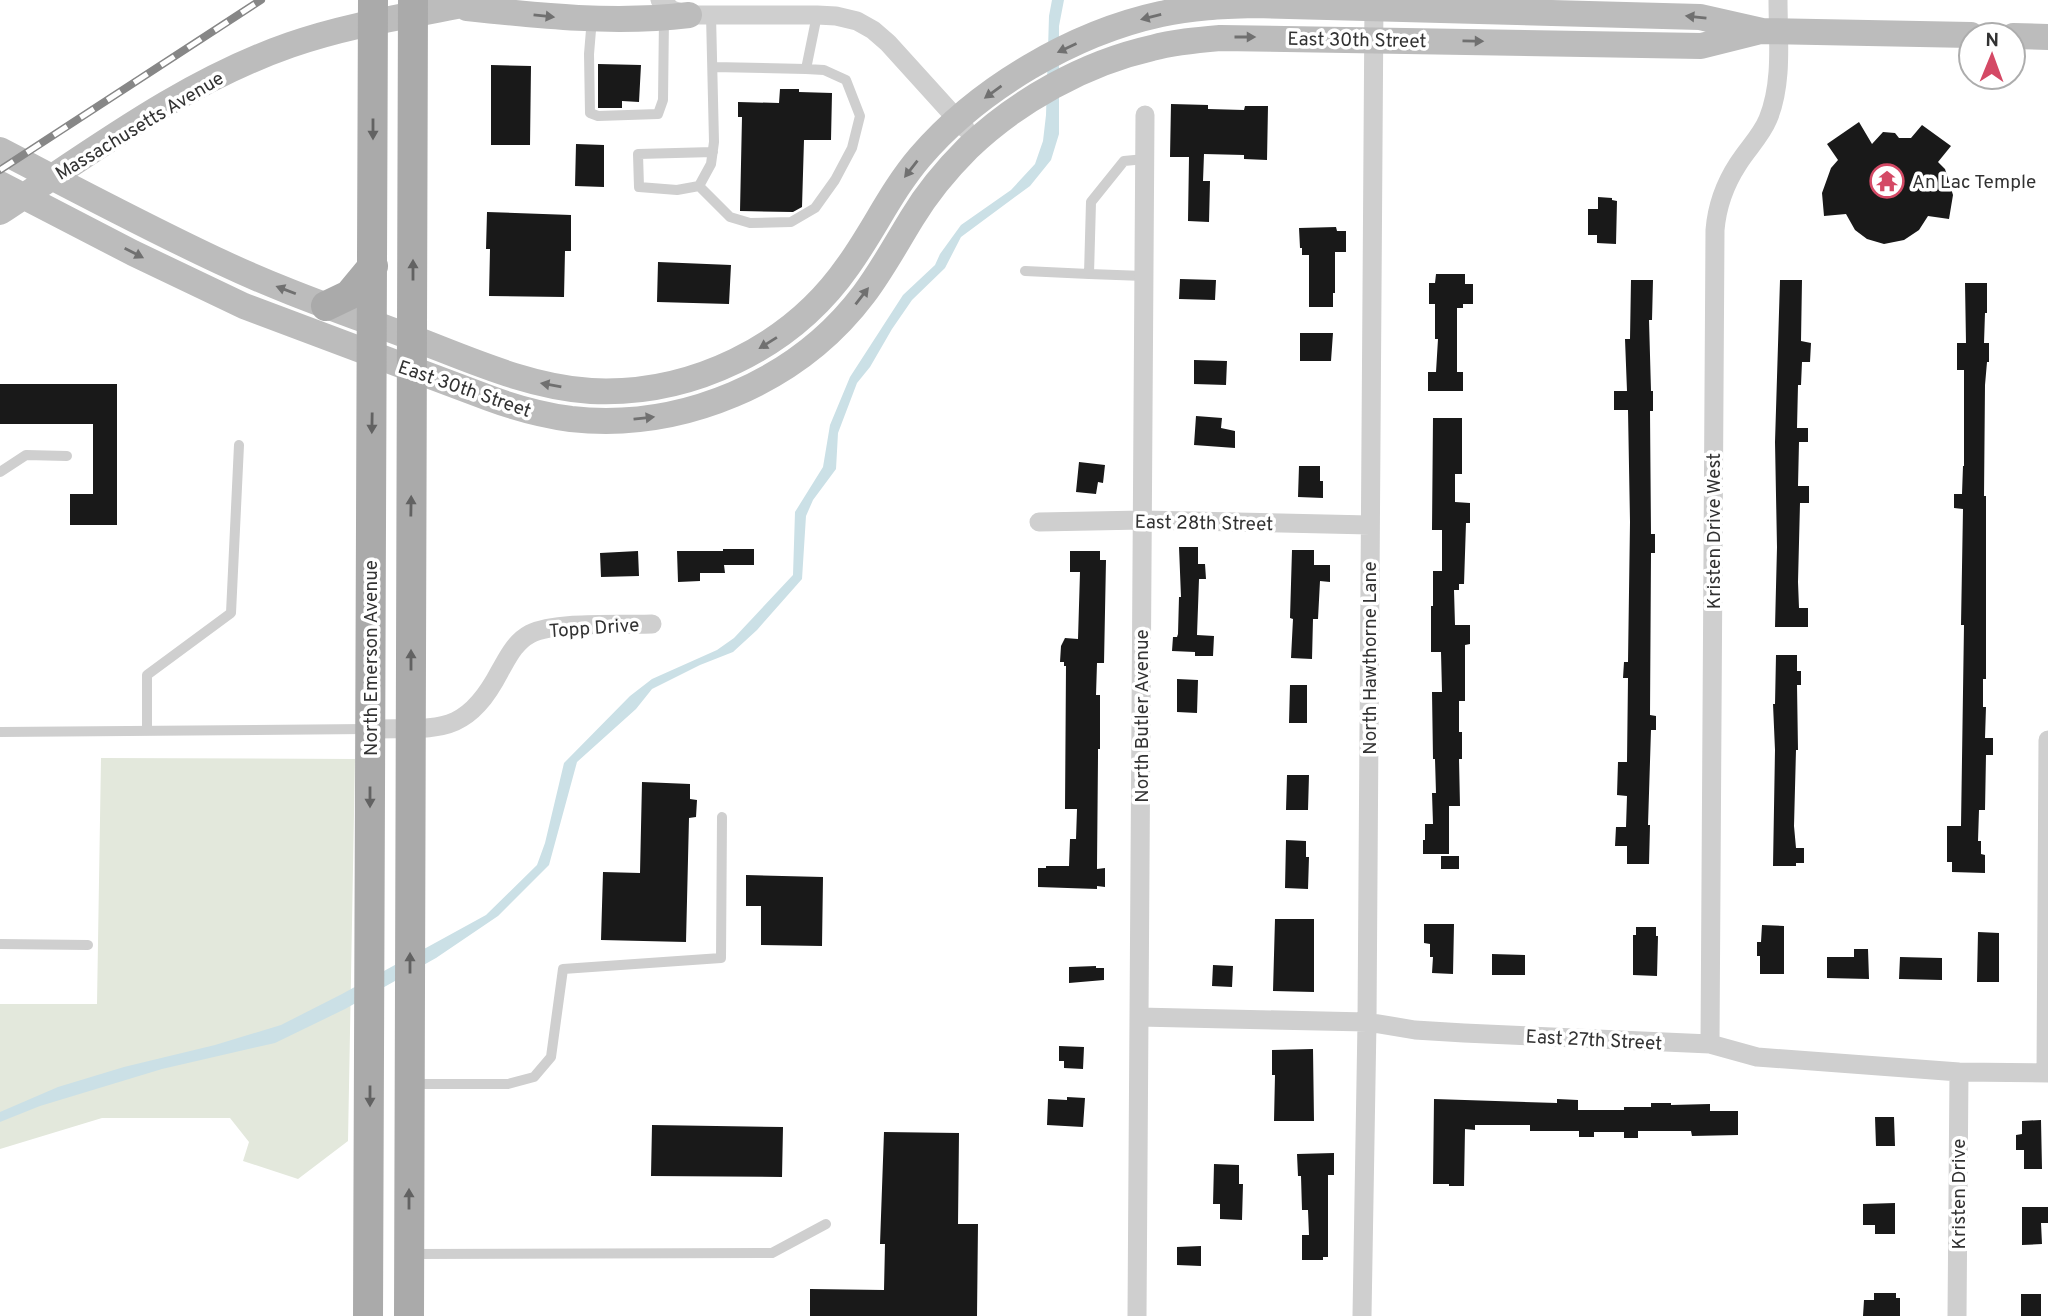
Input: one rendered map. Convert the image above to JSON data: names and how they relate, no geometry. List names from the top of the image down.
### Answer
{
  "streets": {
    "main road": ["East 30th Street", "Massachusetts Avenue", "North Emerson Avenue"],
    "street": [
      "East 28th Street",
      "Kristen Drive West",
      "Topp Drive",
      "North Hawthorne Lane",
      "North Butler Avenue",
      "East 27th Street",
      "Kristen Drive"
    ]
  },
  "crossings": [
    ["East 30th Street", "Kristen Drive West"],
    ["East 30th Street", "North Emerson Avenue"],
    ["East 30th Street", "North Hawthorne Lane"],
    ["East 28th Street", "North Hawthorne Lane"],
    ["East 28th Street", "North Butler Avenue"],
    ["Kristen Drive West", "East 27th Street"],
    ["Topp Drive", "North Emerson Avenue"],
    ["North Hawthorne Lane", "East 27th Street"],
    ["North Butler Avenue", "East 27th Street"],
    ["East 27th Street", "Kristen Drive"]
  ],
  "places": {
    "temple": ["An Lac Temple"]
  },
  "north": "top"
}
